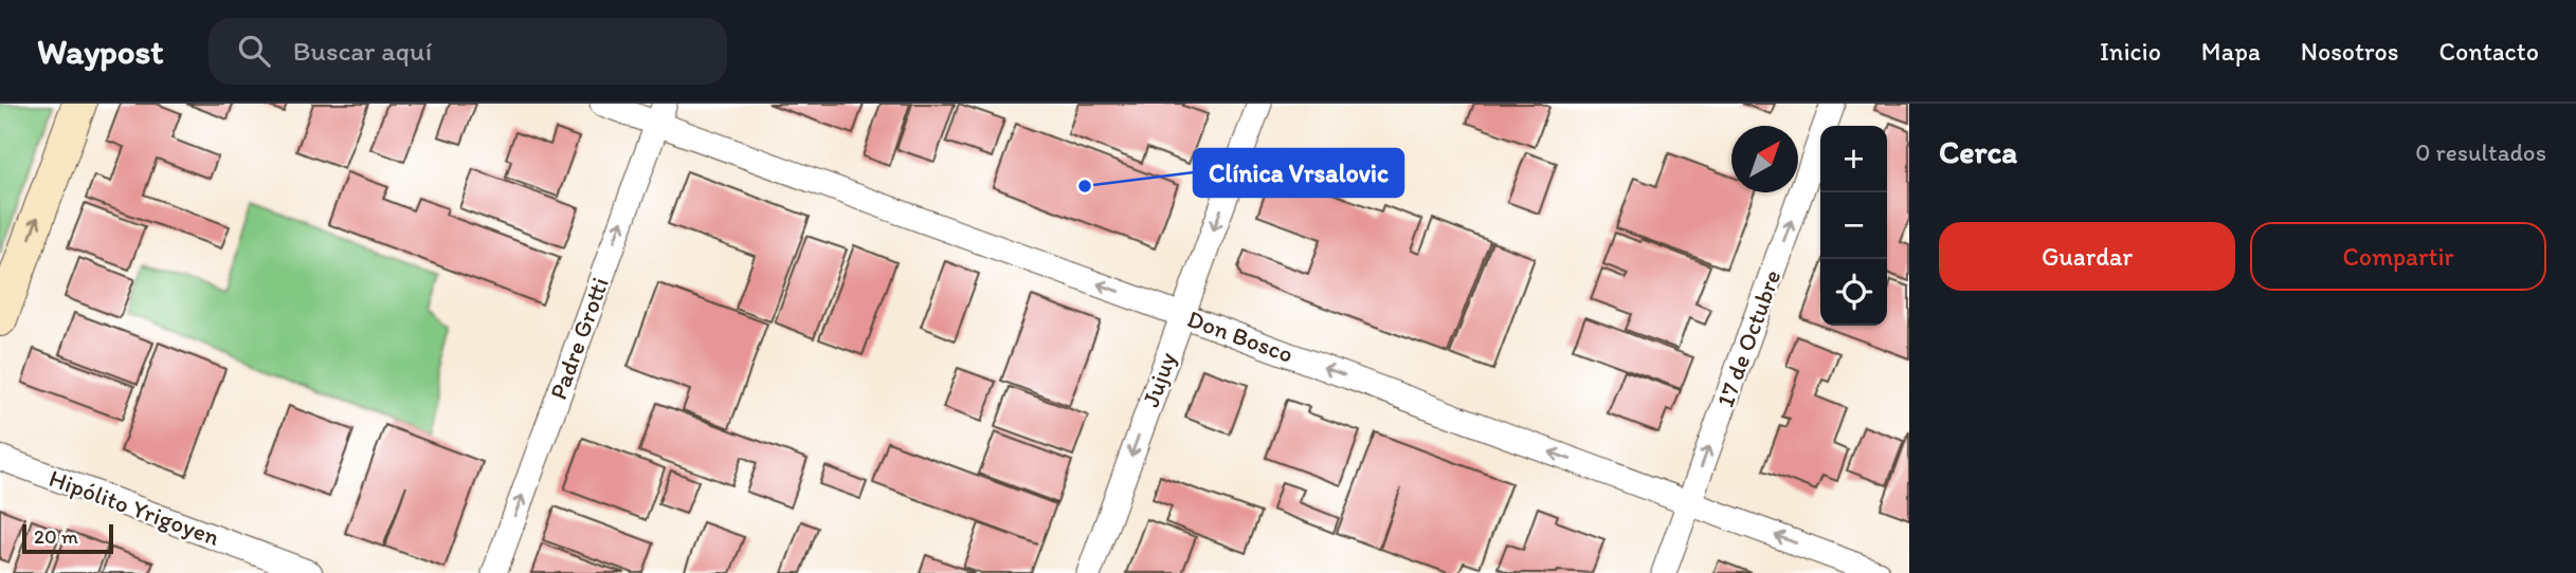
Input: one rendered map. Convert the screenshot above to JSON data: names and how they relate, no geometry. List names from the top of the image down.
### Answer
{
  "streets": {
    "street": [
      "Don Bosco",
      "Padre Grotti",
      "17 de Octubre",
      "Jujuy",
      "Hipólito Yrigoyen"
    ]
  },
  "crossings": [
    ["Don Bosco", "Padre Grotti"],
    ["Don Bosco", "17 de Octubre"],
    ["Don Bosco", "Jujuy"]
  ],
  "one_way": [
    "Don Bosco",
    "Padre Grotti",
    "17 de Octubre",
    "Jujuy"
  ],
  "places": ["Clínica Vrsalovic"],
  "scale_bar": "20 m",
  "north": "top right",
  "page": {
    "header": "Waypost",
    "search": "Buscar aquí",
    "nav": [
      "Inicio",
      "Mapa",
      "Nosotros",
      "Contacto"
    ],
    "heading": ["Cerca", "0 resultados"],
    "map_buttons": ["+", "−"],
    "buttons": ["Guardar", "Compartir"],
    "scale": "20 m"
  }
}
